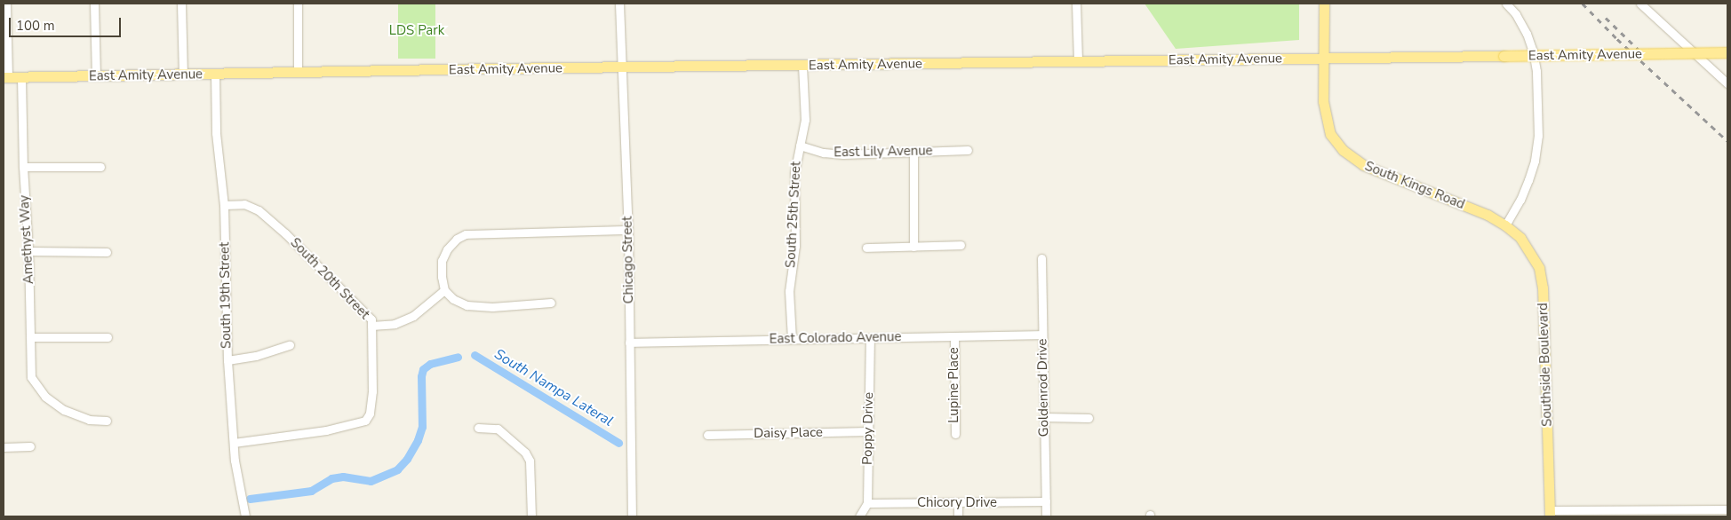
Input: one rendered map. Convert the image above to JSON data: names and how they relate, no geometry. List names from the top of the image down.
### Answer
{
  "streets": {
    "main road": ["East Amity Avenue", "South Kings Road", "Southside Boulevard"],
    "street": [
      "East Lily Avenue",
      "South 25th Street",
      "Amethyst Way",
      "Chicago Street",
      "South 20th Street",
      "South 19th Street",
      "East Colorado Avenue",
      "Lupine Place",
      "Goldenrod Drive",
      "Poppy Drive",
      "Daisy Place",
      "Chicory Drive"
    ]
  },
  "crossings": [
    ["East Amity Avenue", "South Kings Road"],
    ["East Amity Avenue", "South 25th Street"],
    ["East Amity Avenue", "Amethyst Way"],
    ["East Amity Avenue", "Chicago Street"],
    ["East Amity Avenue", "South 19th Street"],
    ["East Lily Avenue", "South 25th Street"],
    ["South Kings Road", "Southside Boulevard"],
    ["South 25th Street", "East Colorado Avenue"],
    ["Chicago Street", "East Colorado Avenue"],
    ["South 20th Street", "South 19th Street"],
    ["East Colorado Avenue", "Lupine Place"],
    ["East Colorado Avenue", "Goldenrod Drive"],
    ["East Colorado Avenue", "Poppy Drive"],
    ["Goldenrod Drive", "Chicory Drive"],
    ["Poppy Drive", "Daisy Place"],
    ["Poppy Drive", "Chicory Drive"]
  ],
  "water": ["South Nampa Lateral"],
  "parks": ["LDS Park"],
  "scale_bar": "100 m"
}
